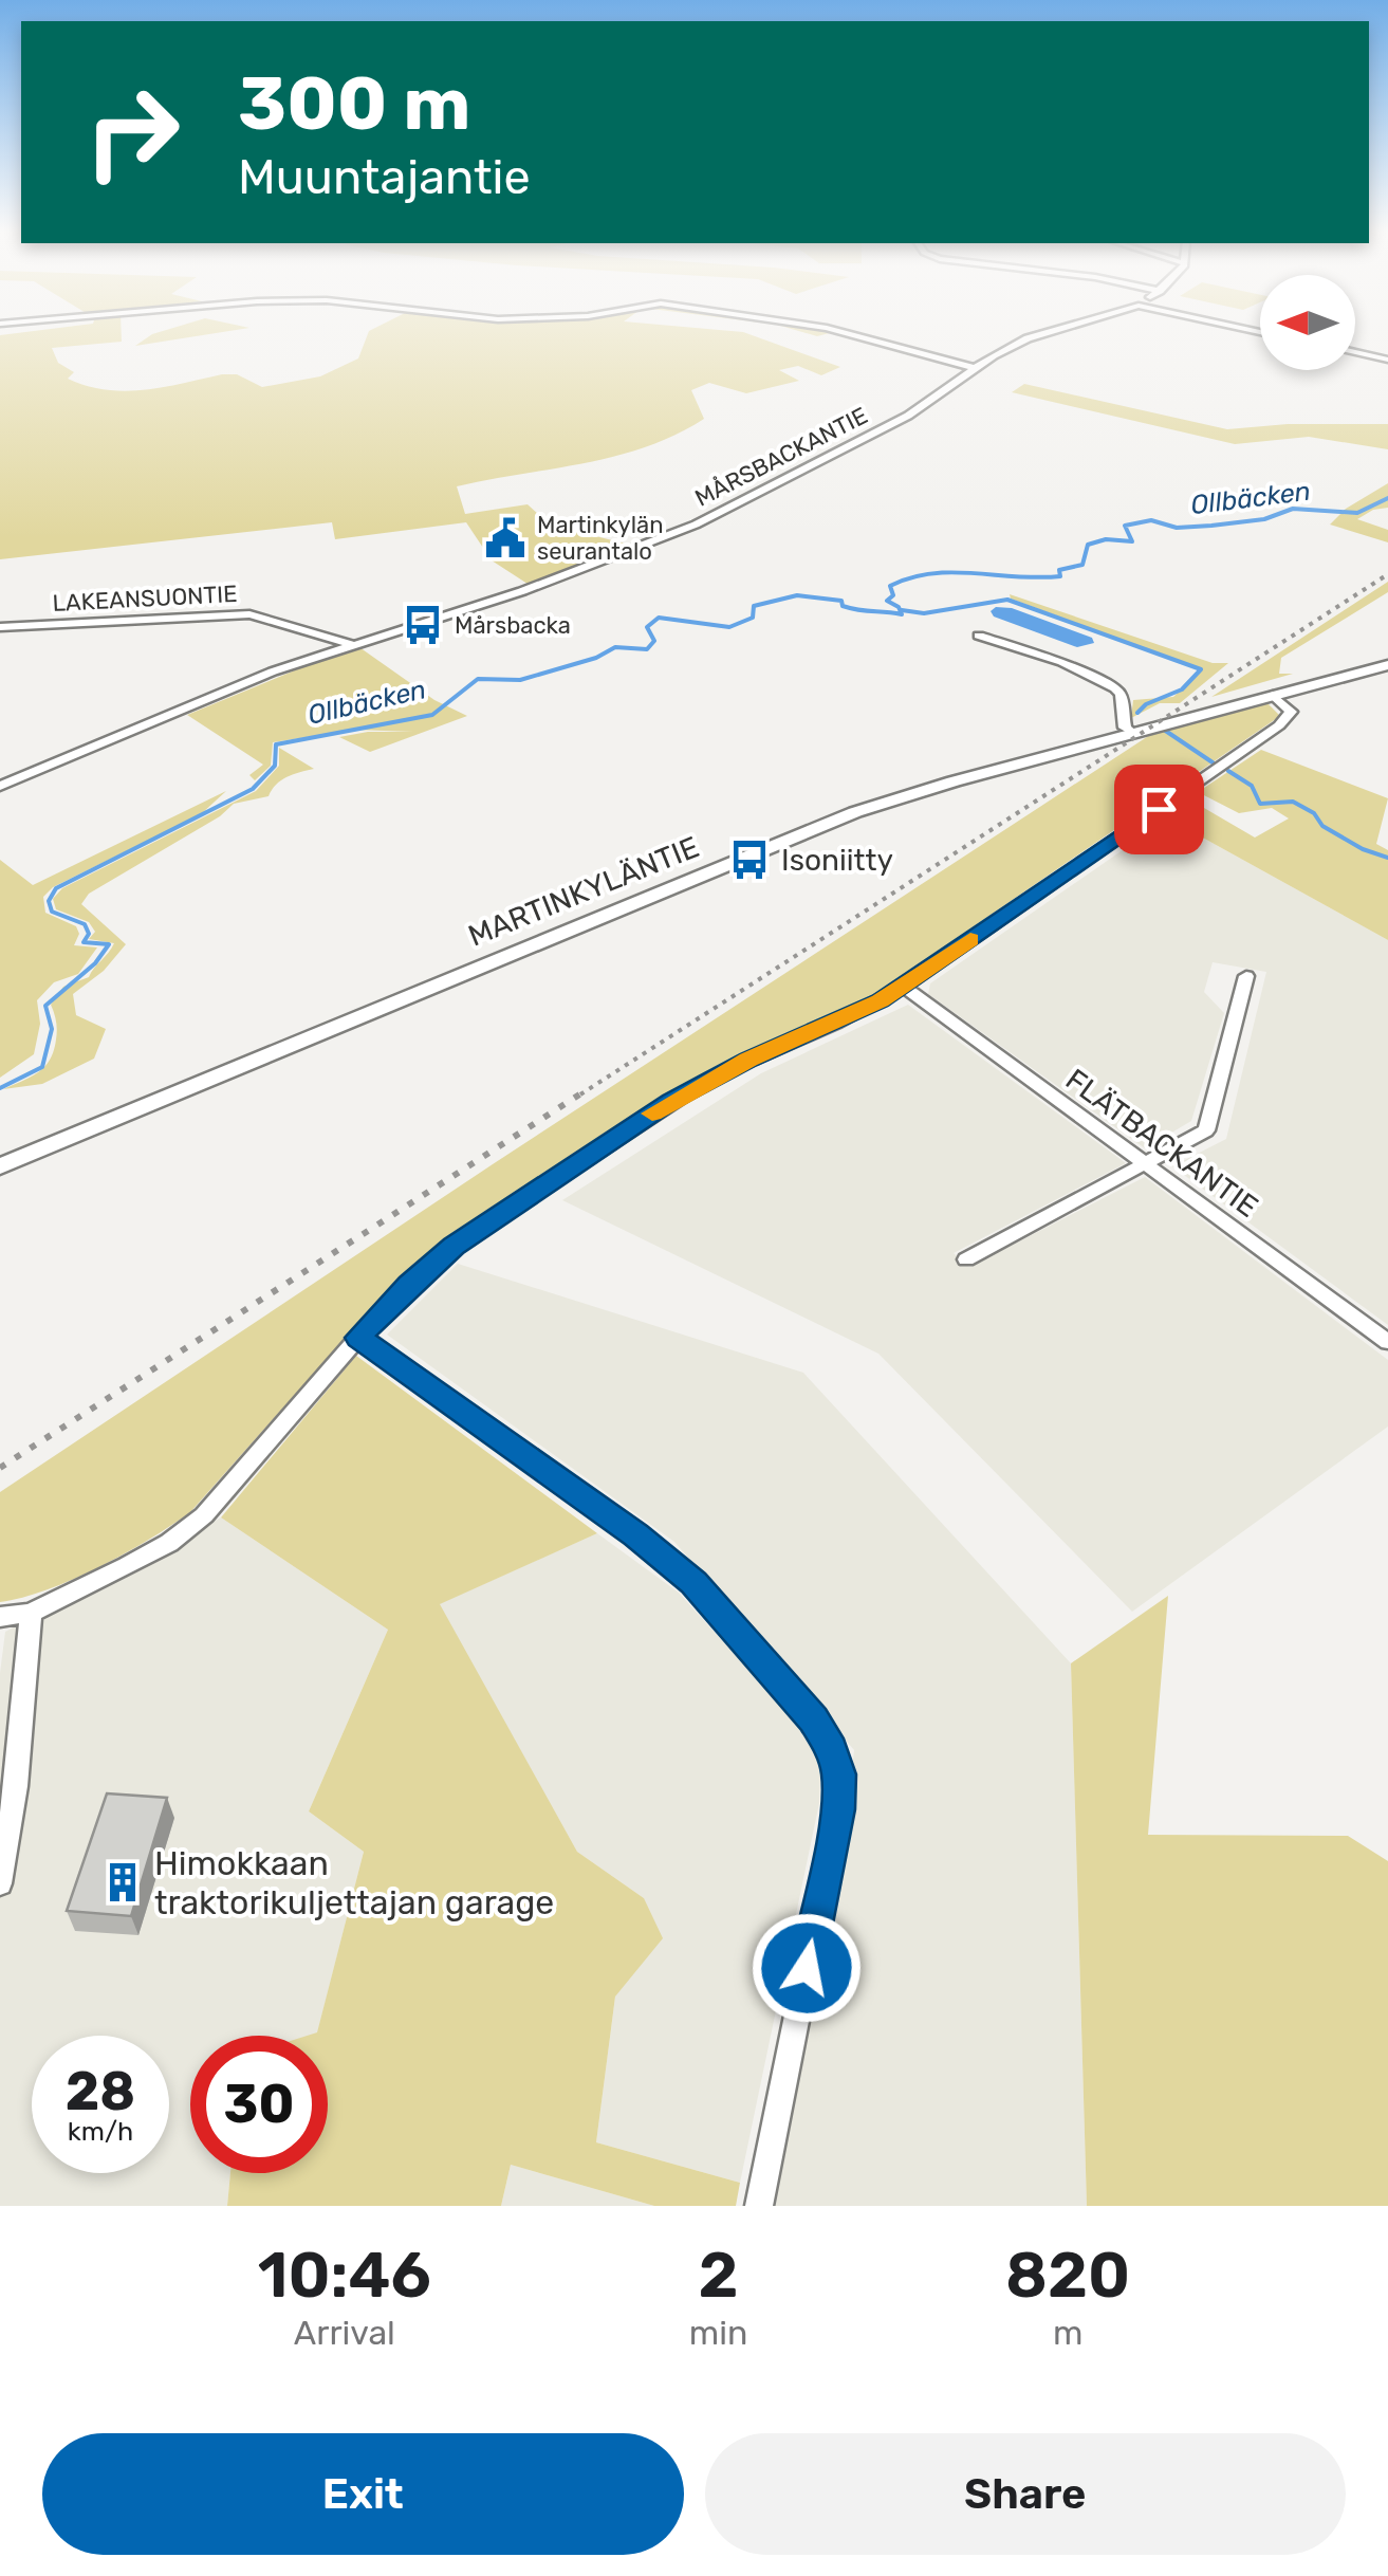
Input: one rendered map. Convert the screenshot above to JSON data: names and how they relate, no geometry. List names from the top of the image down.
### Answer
{
  "streets": {
    "street": [
      "MÅRSBACKANTIE",
      "LAKEANSUONTIE",
      "MARTINKYLÄNTIE",
      "FLÄTBACKANTIE"
    ]
  },
  "crossings": [
    ["MÅRSBACKANTIE", "LAKEANSUONTIE"]
  ],
  "water": ["Ollbäcken"],
  "places": {
    "public building": ["Martinkylän seurantalo"],
    "bus stop": ["Mårsbacka", "Isoniitty"],
    "building": ["Himokkaan traktorikuljettajan garage"]
  },
  "north": "left",
  "page": {
    "turn": ["300 m", "Muuntajantie"],
    "speed": "28 km/h",
    "limit": "30",
    "eta": [
      "10:46",
      "Arrival",
      "2",
      "min",
      "820",
      "m"
    ],
    "buttons": ["Exit", "Share"]
  }
}
